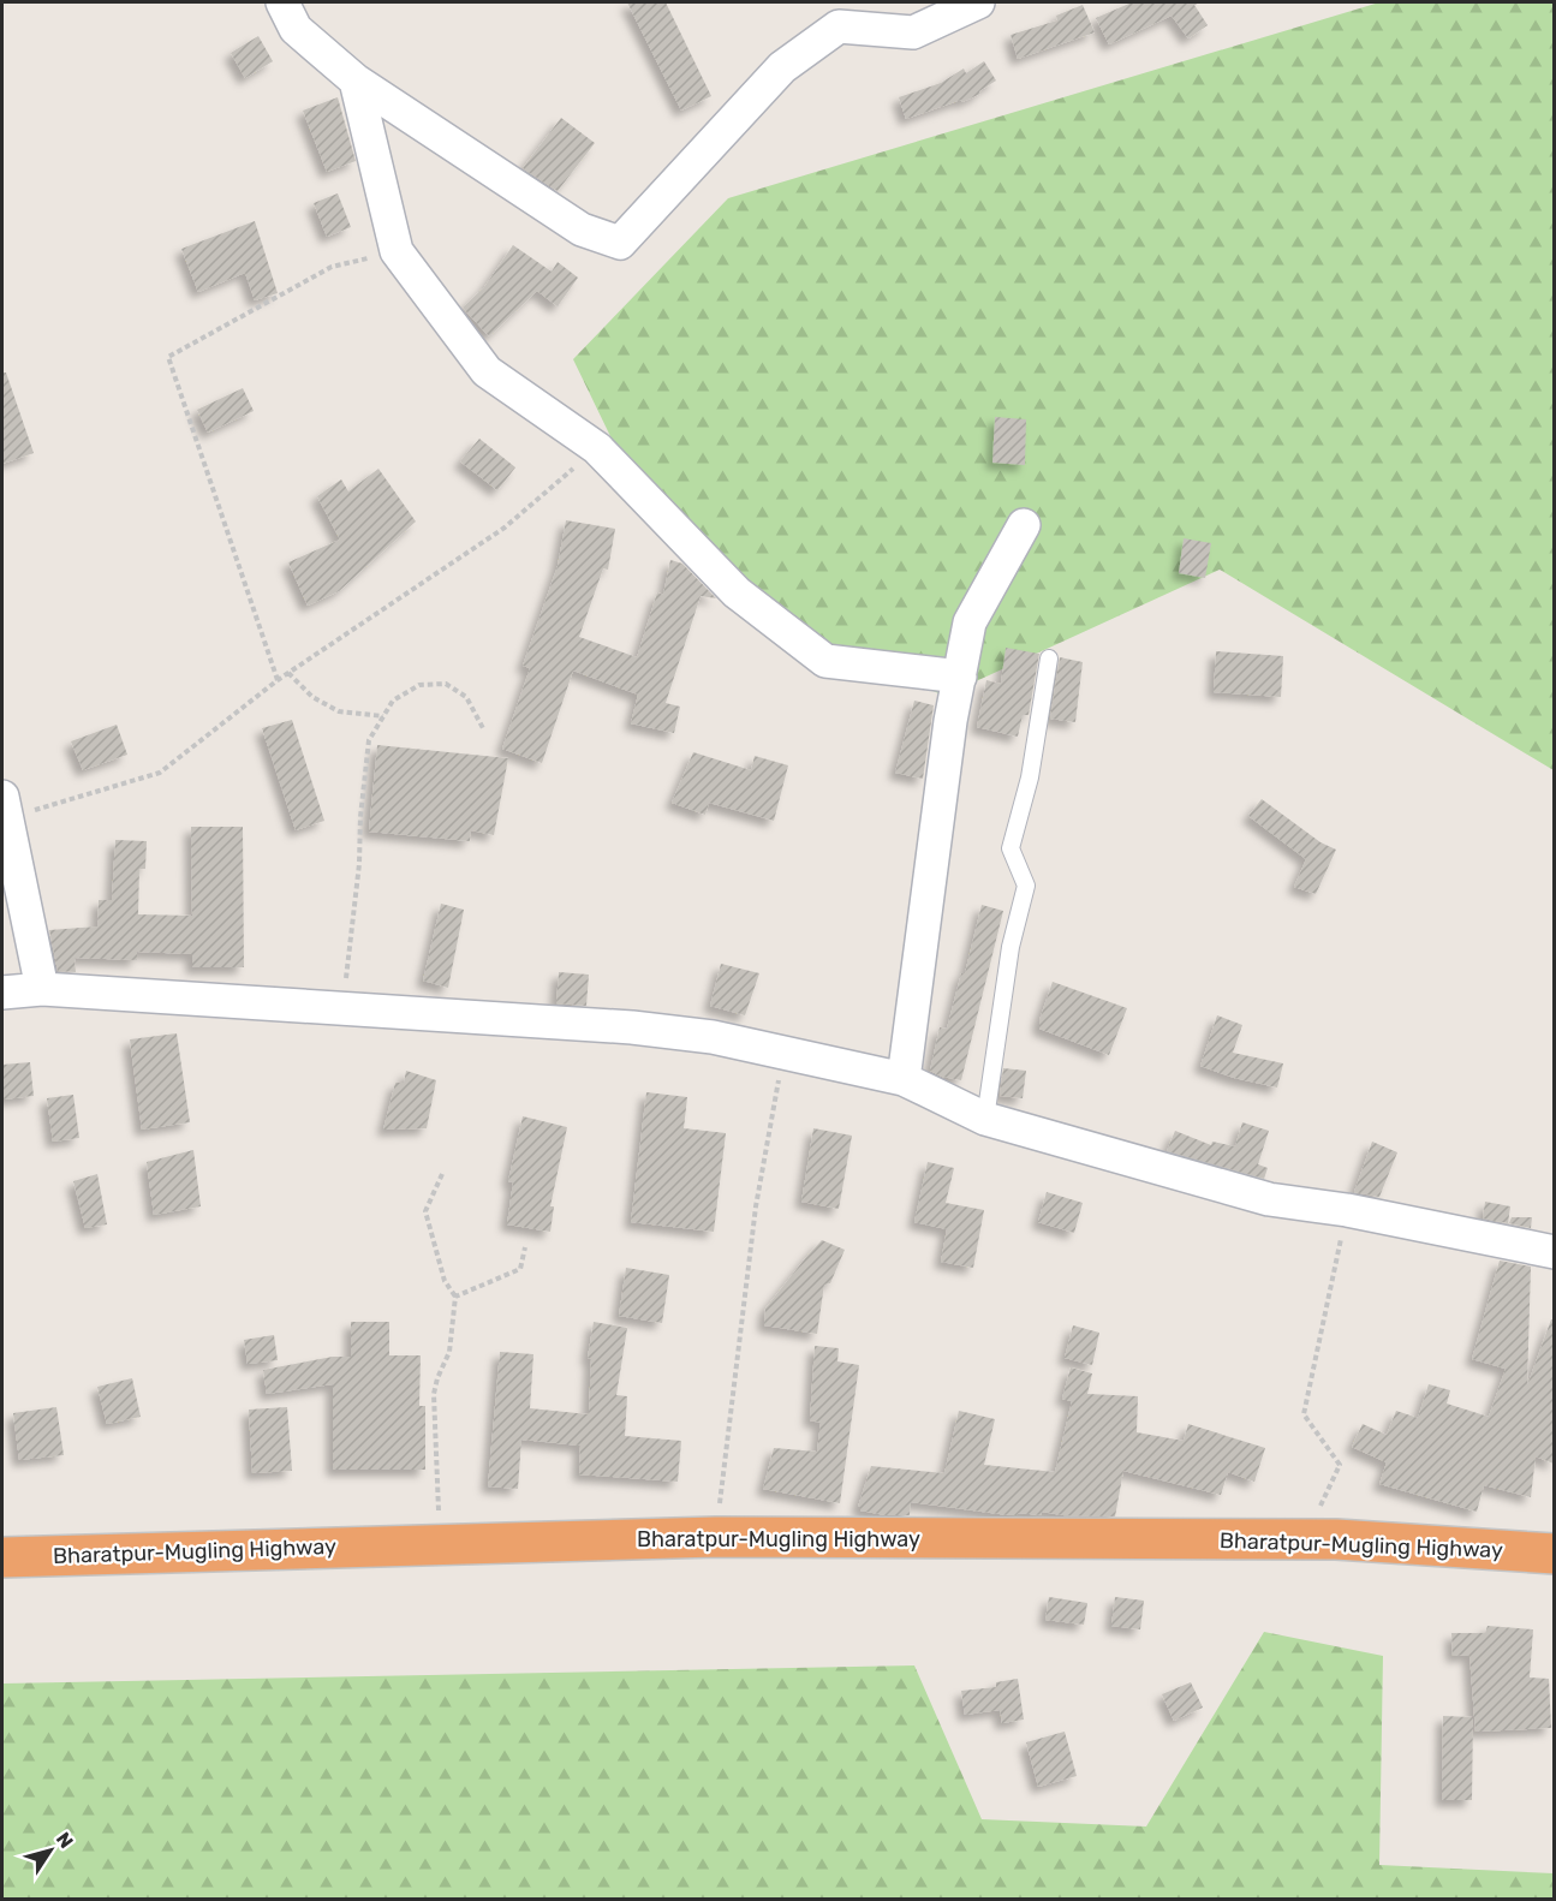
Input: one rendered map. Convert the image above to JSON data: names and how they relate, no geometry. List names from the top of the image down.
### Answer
{
  "streets": {
    "highway": ["Bharatpur-Mugling Highway"]
  },
  "north": "top right"
}
